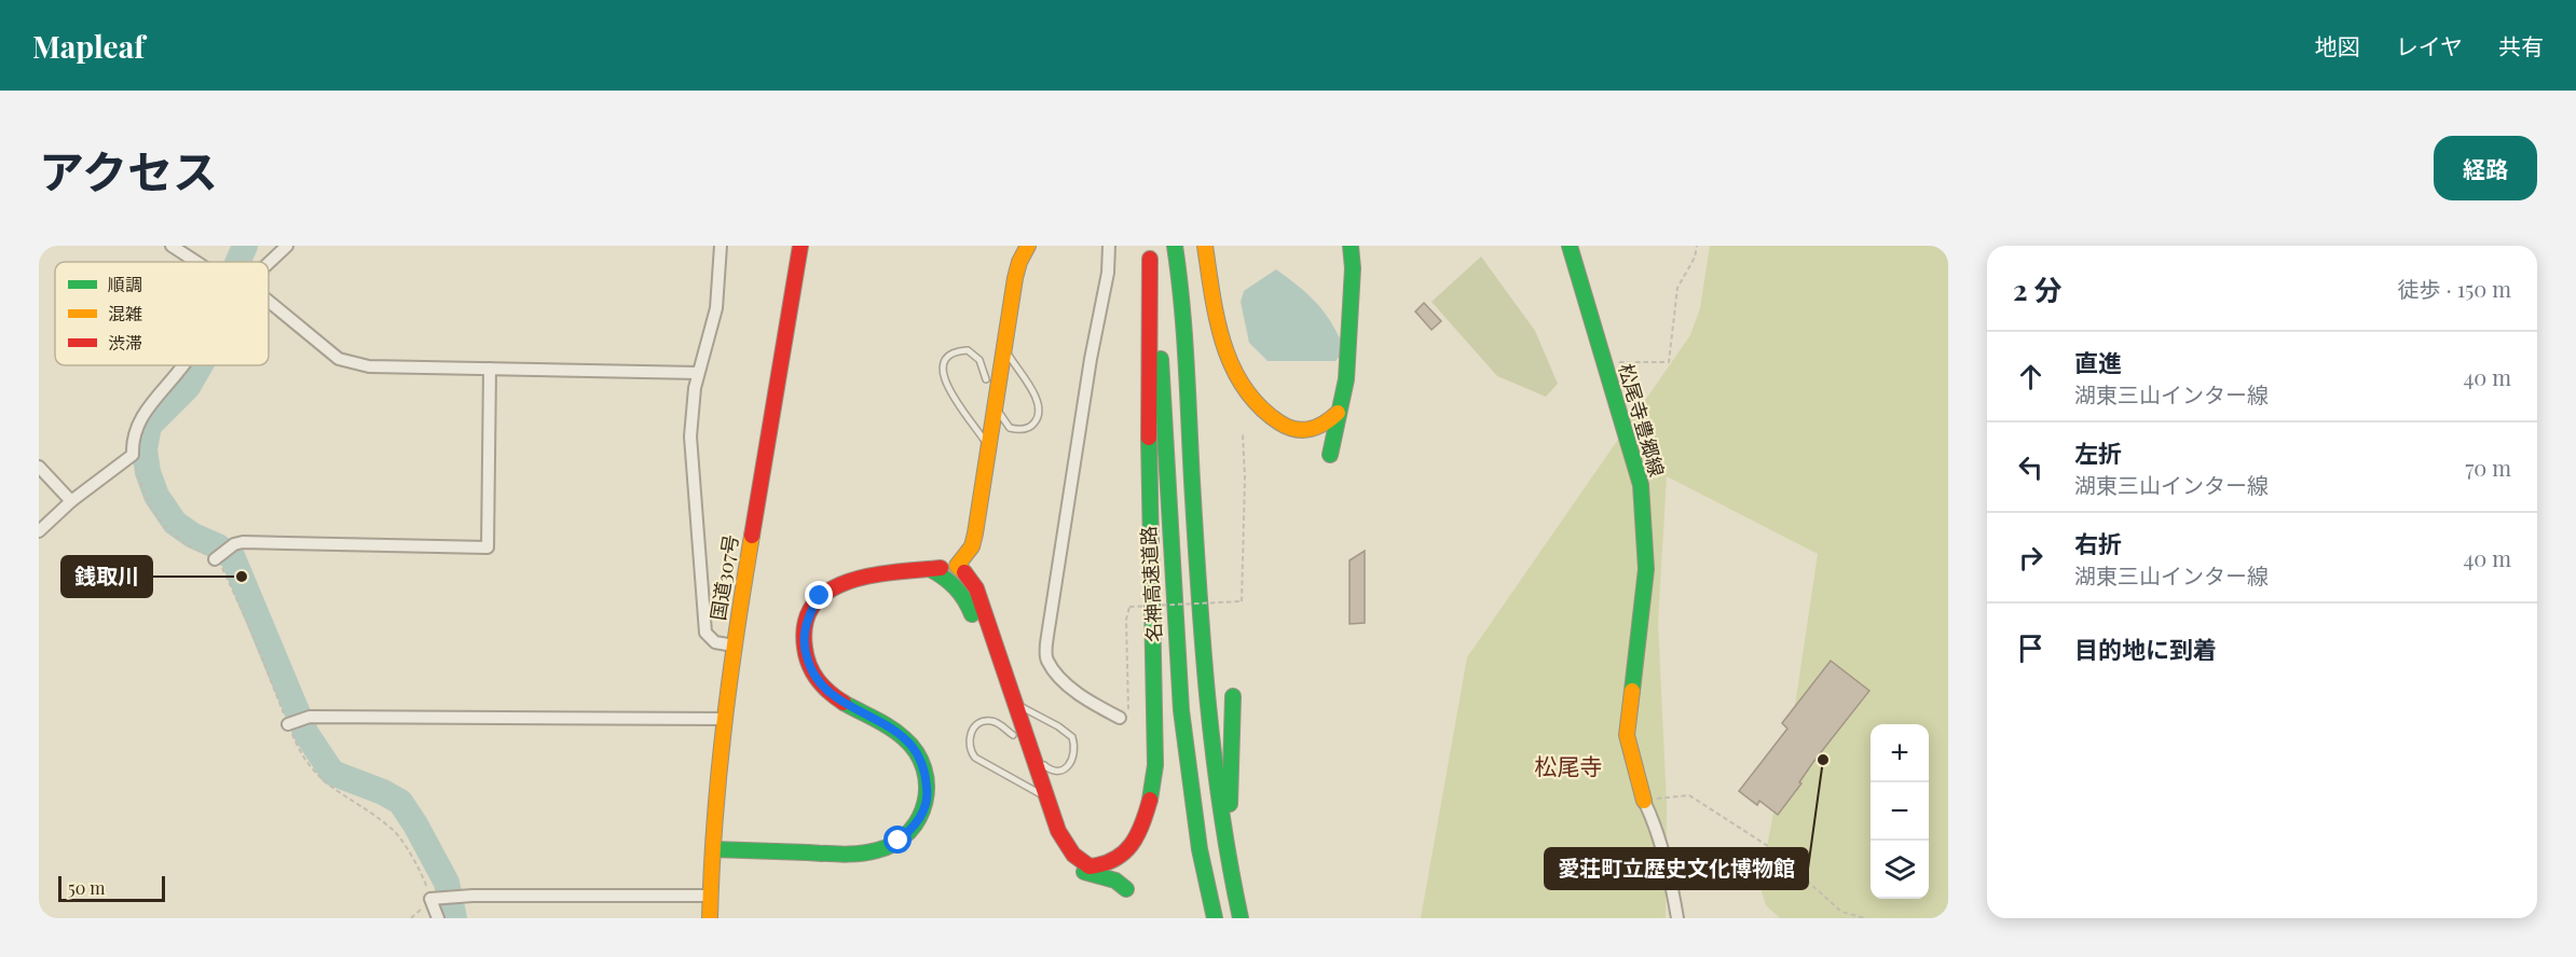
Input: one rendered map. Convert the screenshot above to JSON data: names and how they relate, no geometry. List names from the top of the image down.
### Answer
{
  "streets": {
    "main road": ["松尾寺豊郷線", "国道307号", "名神高速道路"]
  },
  "districts": ["松尾寺"],
  "places": ["銭取川", "愛荘町立歴史文化博物館"],
  "legend": ["順調", "混雑", "渋滞"],
  "scale_bar": "50 m",
  "page": {
    "header": "Mapleaf",
    "nav": ["地図", "レイヤ", "共有"],
    "title": "アクセス",
    "buttons": "経路",
    "heading": ["2 分", "徒歩 · 150 m"],
    "list": [
      ["直進", "湖東三山インター線", "40 m"],
      ["左折", "湖東三山インター線", "70 m"],
      ["右折", "湖東三山インター線", "40 m"],
      "目的地に到着"
    ],
    "map_buttons": ["+", "−"],
    "scale": "50 m"
  }
}
